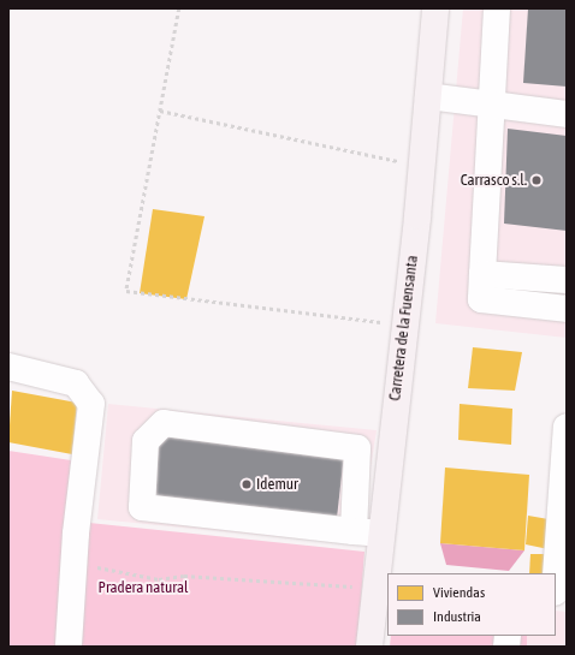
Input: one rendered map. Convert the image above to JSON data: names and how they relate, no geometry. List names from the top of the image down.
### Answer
{
  "streets": {
    "main road": ["Carretera de la Fuensanta"]
  },
  "parks": ["Pradera natural"],
  "places": ["Carrasco s.l.", "Idemur"],
  "legend": ["Viviendas", "Industria"]
}
